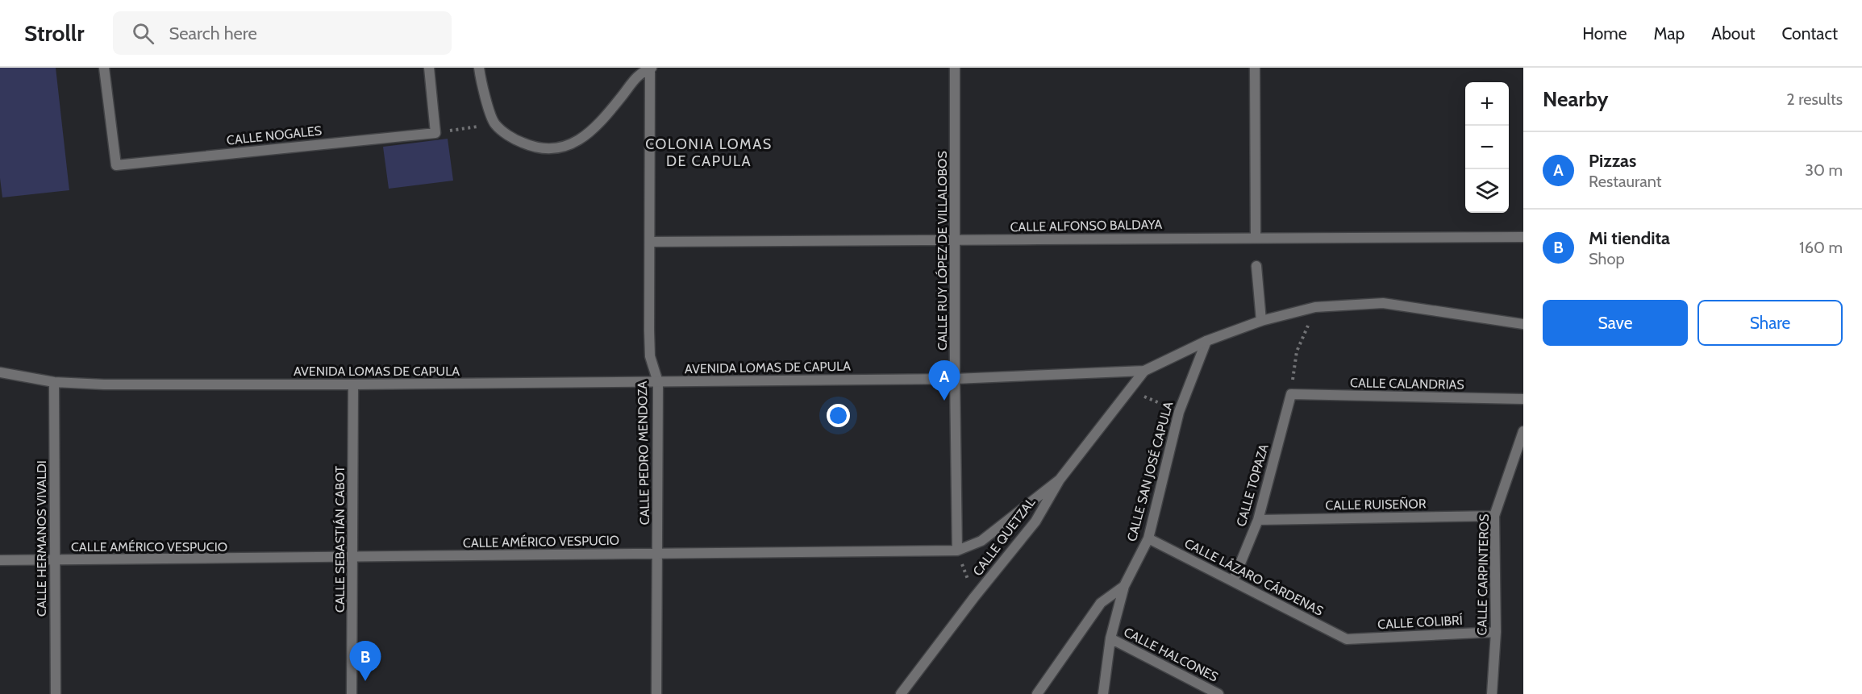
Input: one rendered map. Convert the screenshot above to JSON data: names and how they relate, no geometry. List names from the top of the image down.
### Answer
{
  "streets": {
    "street": [
      "CALLE NOGALES",
      "CALLE ALFONSO BALDAYA",
      "CALLE RUY LÓPEZ DE VILLALOBOS",
      "AVENIDA LOMAS DE CAPULA",
      "CALLE CALANDRIAS",
      "CALLE PEDRO MENDOZA",
      "CALLE SAN JOSÉ CAPULA",
      "CALLE TOPAZA",
      "CALLE RUISEÑOR",
      "CALLE QUETZAL",
      "CALLE HERMANOS VIVALDI",
      "CALLE SEBASTIÁN CABOT",
      "CALLE AMÉRICO VESPUCIO",
      "CALLE CARPINTEROS",
      "CALLE LÁZARO CÁRDENAS",
      "CALLE COLIBRÍ",
      "CALLE HALCONES"
    ]
  },
  "crossings": [
    ["CALLE ALFONSO BALDAYA", "CALLE RUY LÓPEZ DE VILLALOBOS"],
    ["CALLE ALFONSO BALDAYA", "CALLE PEDRO MENDOZA"],
    ["CALLE RUY LÓPEZ DE VILLALOBOS", "AVENIDA LOMAS DE CAPULA"],
    ["CALLE RUY LÓPEZ DE VILLALOBOS", "CALLE AMÉRICO VESPUCIO"],
    ["AVENIDA LOMAS DE CAPULA", "CALLE PEDRO MENDOZA"],
    ["AVENIDA LOMAS DE CAPULA", "CALLE SAN JOSÉ CAPULA"],
    ["AVENIDA LOMAS DE CAPULA", "CALLE QUETZAL"],
    ["AVENIDA LOMAS DE CAPULA", "CALLE HERMANOS VIVALDI"],
    ["AVENIDA LOMAS DE CAPULA", "CALLE SEBASTIÁN CABOT"],
    ["CALLE CALANDRIAS", "CALLE TOPAZA"],
    ["CALLE PEDRO MENDOZA", "CALLE AMÉRICO VESPUCIO"],
    ["CALLE SAN JOSÉ CAPULA", "CALLE LÁZARO CÁRDENAS"],
    ["CALLE SAN JOSÉ CAPULA", "CALLE HALCONES"],
    ["CALLE TOPAZA", "CALLE RUISEÑOR"],
    ["CALLE TOPAZA", "CALLE LÁZARO CÁRDENAS"],
    ["CALLE RUISEÑOR", "CALLE CARPINTEROS"],
    ["CALLE QUETZAL", "CALLE AMÉRICO VESPUCIO"],
    ["CALLE HERMANOS VIVALDI", "CALLE AMÉRICO VESPUCIO"],
    ["CALLE SEBASTIÁN CABOT", "CALLE AMÉRICO VESPUCIO"],
    ["CALLE CARPINTEROS", "CALLE COLIBRÍ"],
    ["CALLE LÁZARO CÁRDENAS", "CALLE COLIBRÍ"]
  ],
  "districts": ["COLONIA LOMAS DE CAPULA"],
  "page": {
    "header": "Strollr",
    "search": "Search here",
    "nav": [
      "Home",
      "Map",
      "About",
      "Contact"
    ],
    "heading": ["Nearby", "2 results"],
    "map_buttons": ["+", "−"],
    "list": [
      {
        "mark": "A",
        "name": "Pizzas",
        "note": "Restaurant",
        "value": "30 m"
      },
      {
        "mark": "B",
        "name": "Mi tiendita",
        "note": "Shop",
        "value": "160 m"
      }
    ],
    "buttons": ["Save", "Share"],
    "pins": ["A", "B"]
  }
}
